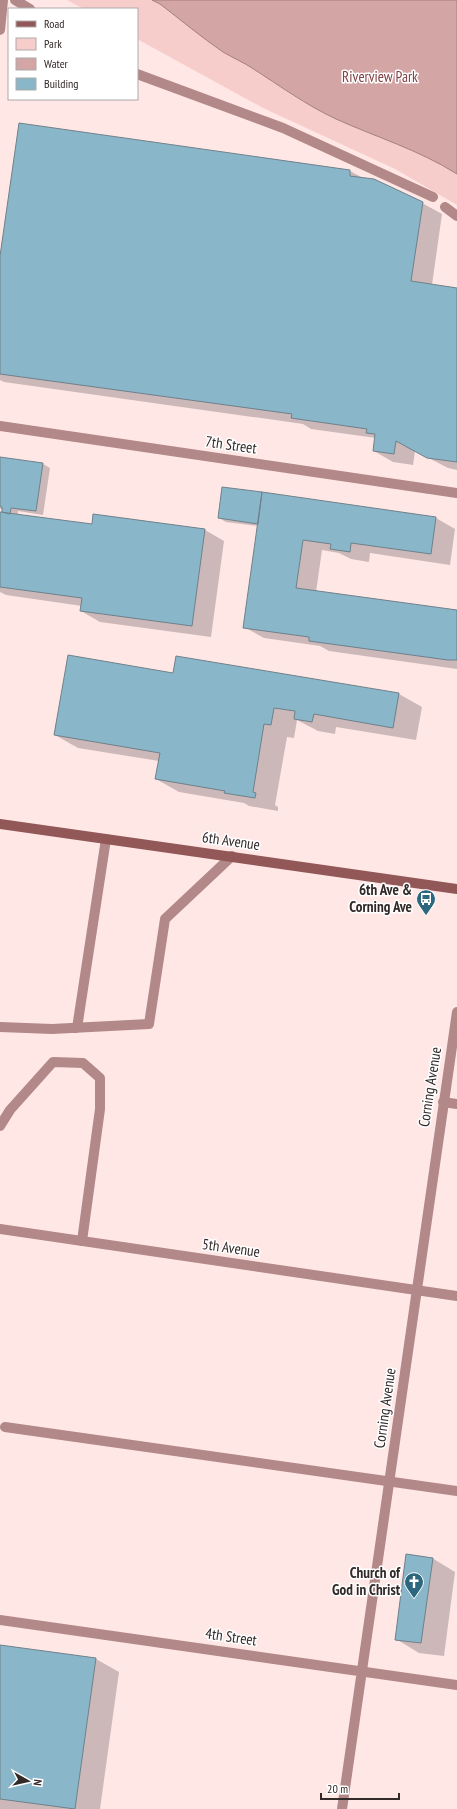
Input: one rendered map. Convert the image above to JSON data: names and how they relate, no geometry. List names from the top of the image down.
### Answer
{
  "streets": {
    "main road": ["6th Avenue"],
    "street": [
      "7th Street",
      "Corning Avenue",
      "5th Avenue",
      "4th Street"
    ]
  },
  "crossings": [
    ["Corning Avenue", "5th Avenue"],
    ["Corning Avenue", "4th Street"]
  ],
  "parks": ["Riverview Park"],
  "places": {
    "bus stop": ["6th Ave & Corning Ave"],
    "church": ["Church of God in Christ"]
  },
  "legend": [
    "Road",
    "Park",
    "Water",
    "Building"
  ],
  "scale_bar": "20 m",
  "north": "right"
}
